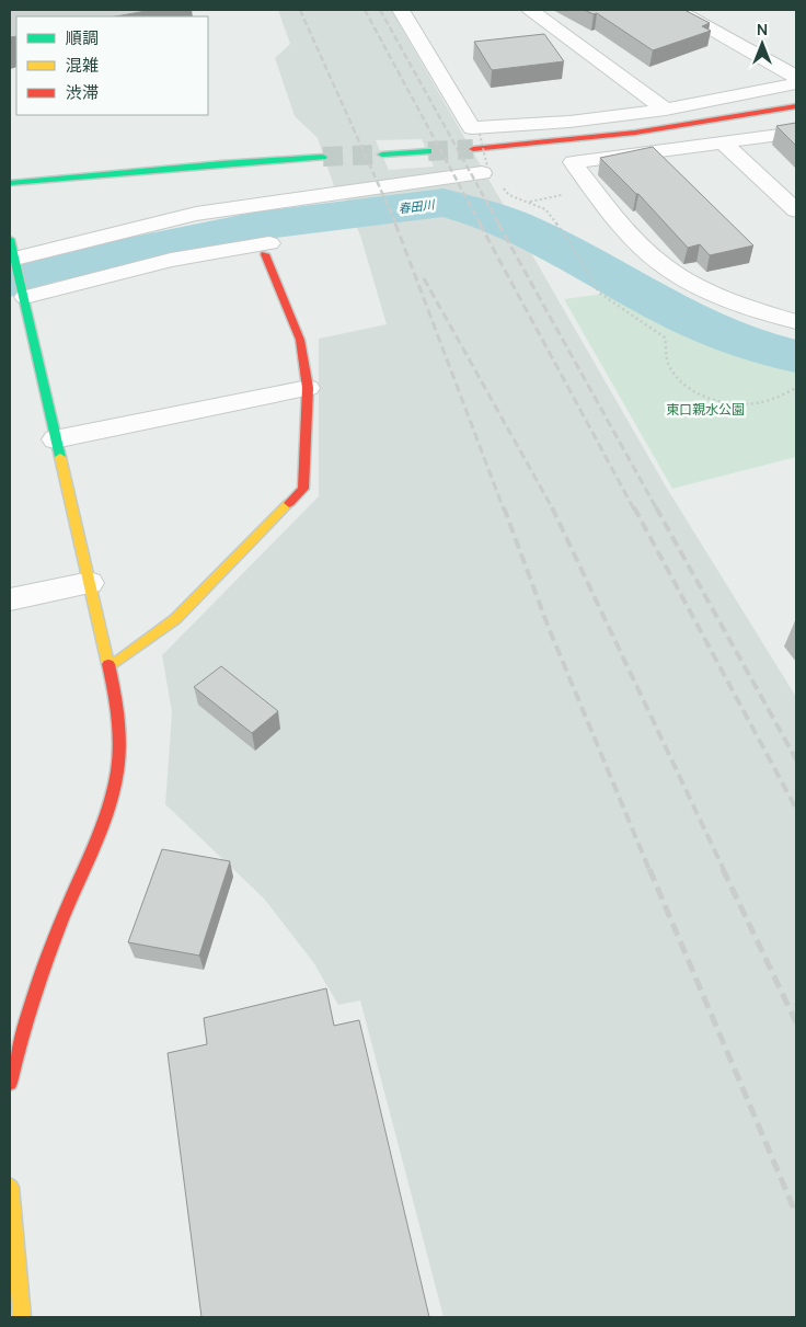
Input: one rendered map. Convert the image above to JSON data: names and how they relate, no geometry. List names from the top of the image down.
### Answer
{
  "water": ["春田川"],
  "parks": ["東口親水公園"],
  "legend": ["順調", "混雑", "渋滞"],
  "north": "top"
}
